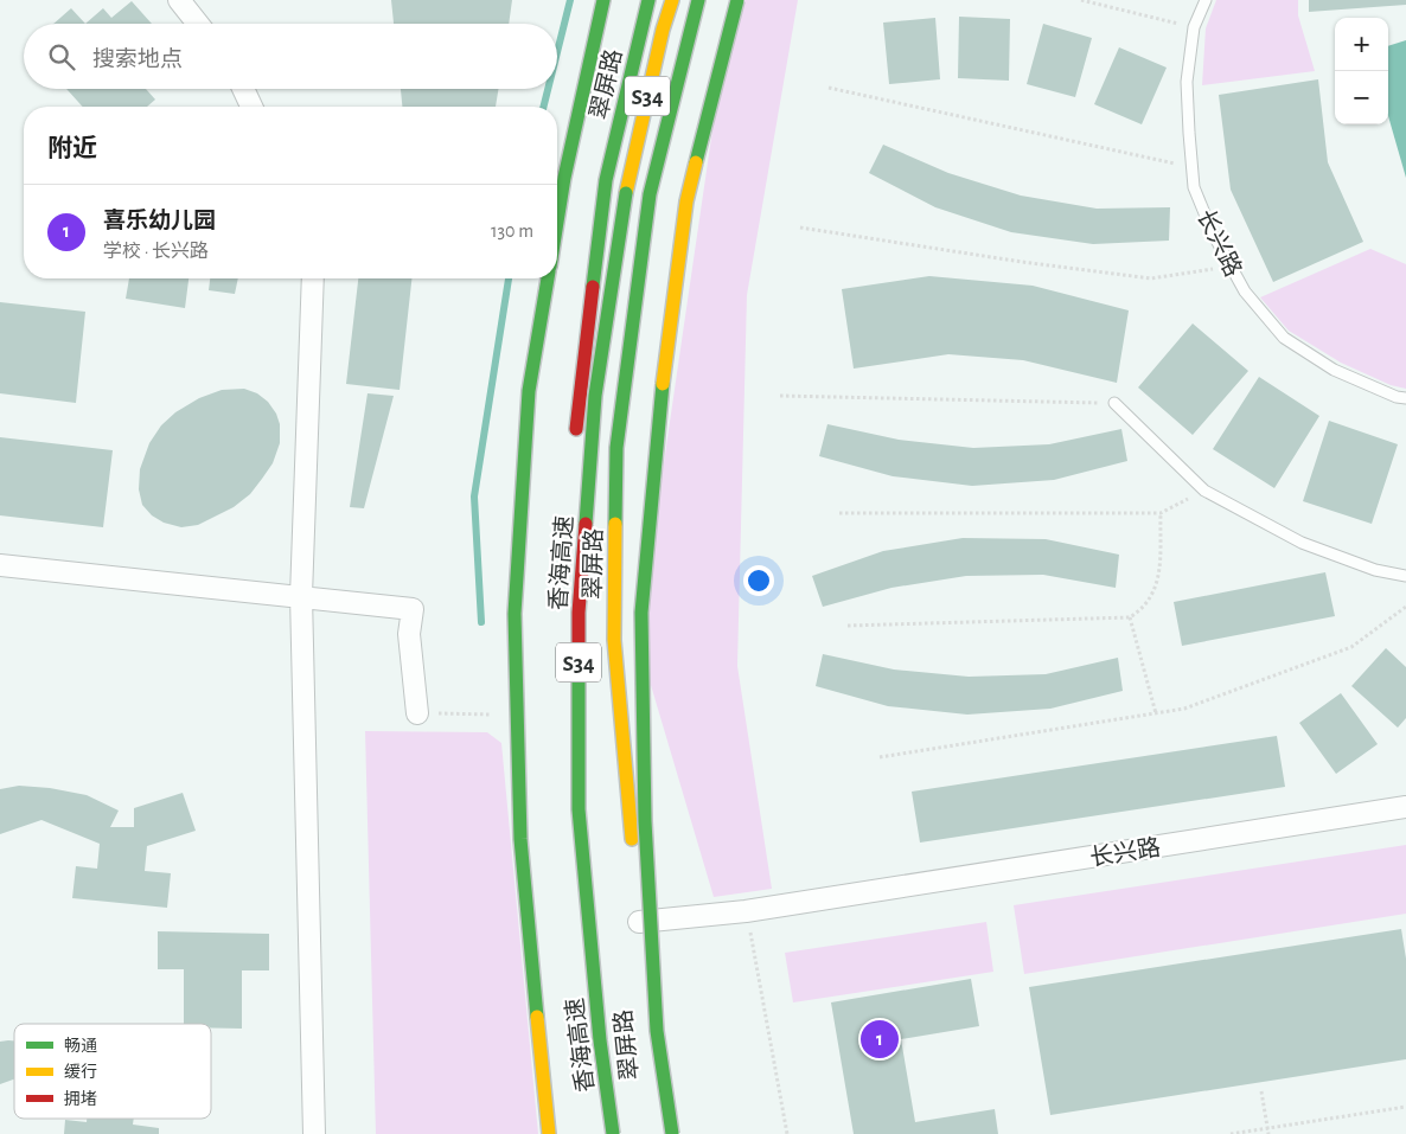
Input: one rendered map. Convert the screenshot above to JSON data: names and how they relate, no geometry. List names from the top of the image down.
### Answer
{
  "streets": {
    "main road": ["翠屏路", "S34", "香海高速"],
    "street": ["长兴路"]
  },
  "crossings": [
    ["翠屏路", "长兴路"]
  ],
  "legend": ["畅通", "缓行", "拥堵"],
  "page": {
    "map_buttons": ["+", "−"],
    "search": "搜索地点",
    "heading": "附近",
    "list": [
      {
        "mark": "1",
        "name": "喜乐幼儿园",
        "note": "学校 · 长兴路",
        "value": "130 m"
      }
    ],
    "pins": "1"
  }
}
